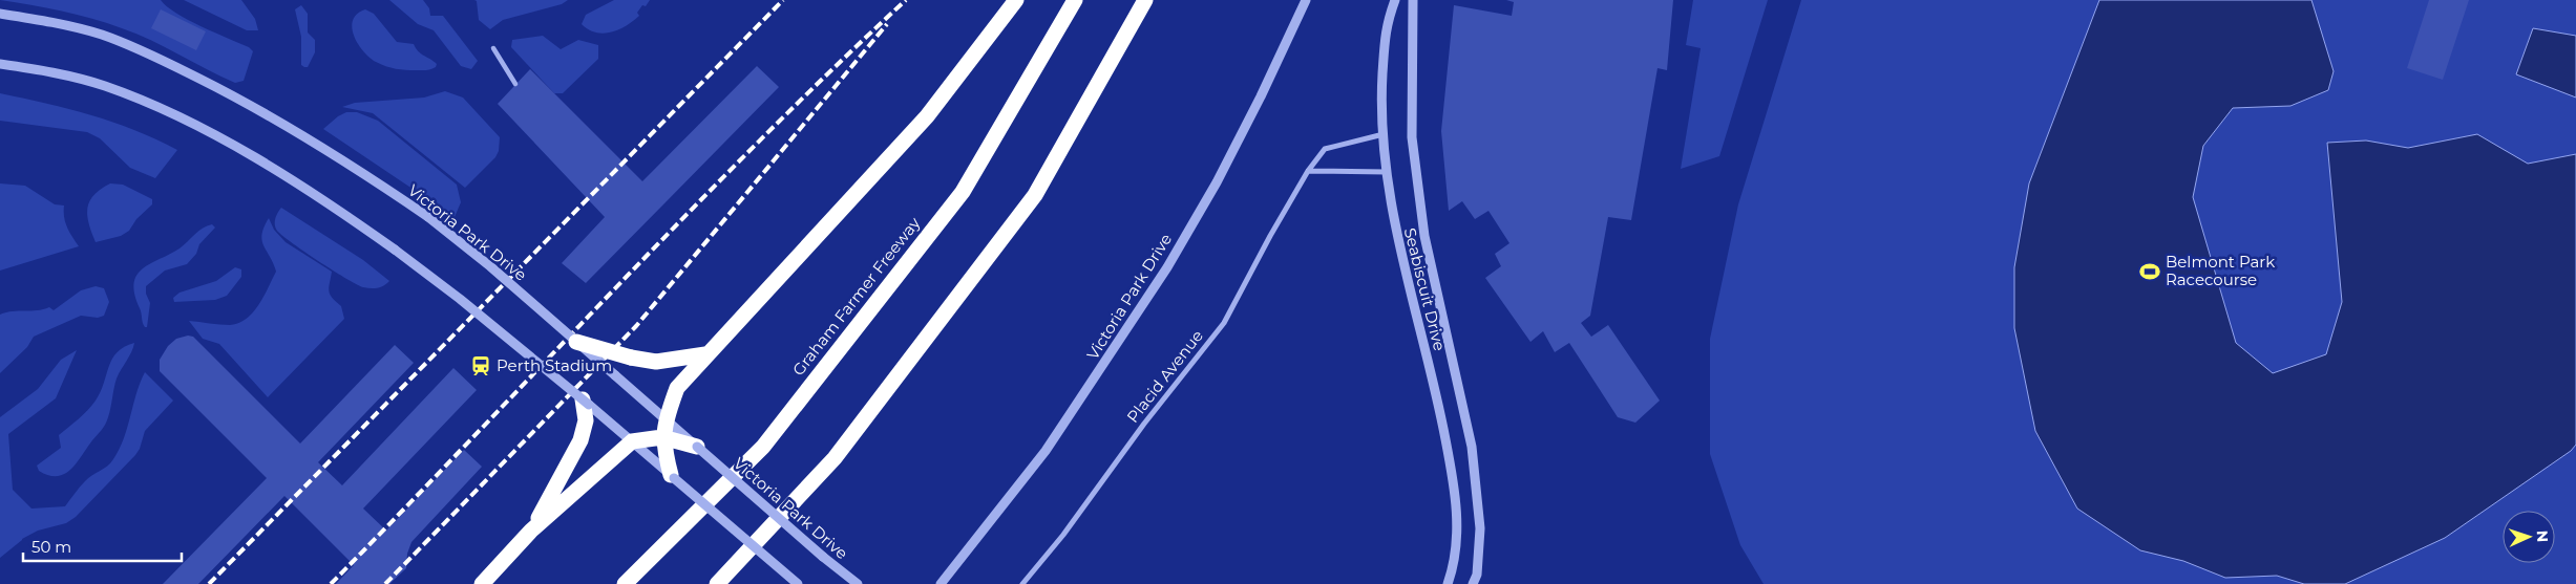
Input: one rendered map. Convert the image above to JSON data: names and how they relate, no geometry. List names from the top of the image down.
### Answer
{
  "streets": {
    "highway": ["Graham Farmer Freeway"],
    "street": ["Victoria Park Drive", "Seabiscuit Drive", "Placid Avenue"]
  },
  "crossings": [
    ["Seabiscuit Drive", "Placid Avenue"]
  ],
  "places": {
    "sports": ["Belmont Park Racecourse"],
    "station": ["Perth Stadium"]
  },
  "scale_bar": "50 m",
  "north": "right"
}
